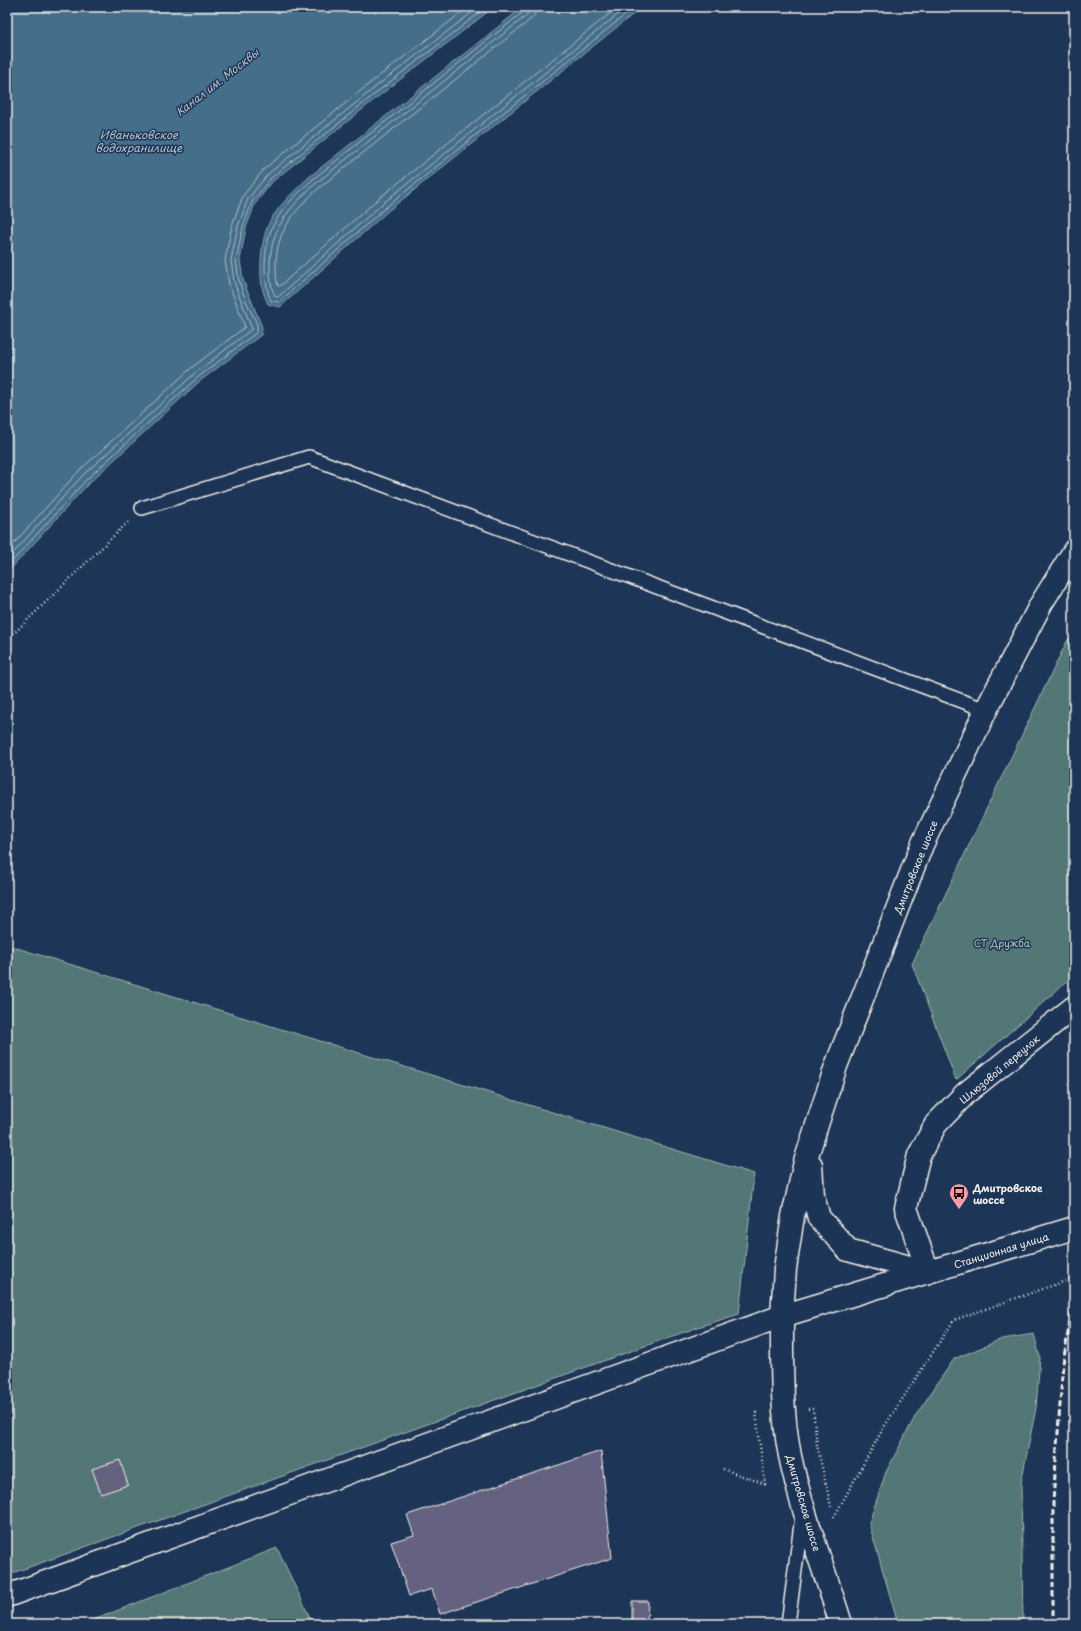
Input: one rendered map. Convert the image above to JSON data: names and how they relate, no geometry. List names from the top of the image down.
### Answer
{
  "streets": {
    "street": ["Дмитровское шоссе", "Шлюзовой переулок", "Станционная улица"]
  },
  "crossings": [
    ["Дмитровское шоссе", "Станционная улица"],
    ["Шлюзовой переулок", "Станционная улица"]
  ],
  "water": ["Канал им. Москвы", "Иваньковское водохранилище"],
  "parks": ["СТ Дружба"],
  "places": {
    "bus stop": ["Дмитровское шоссе"]
  }
}
